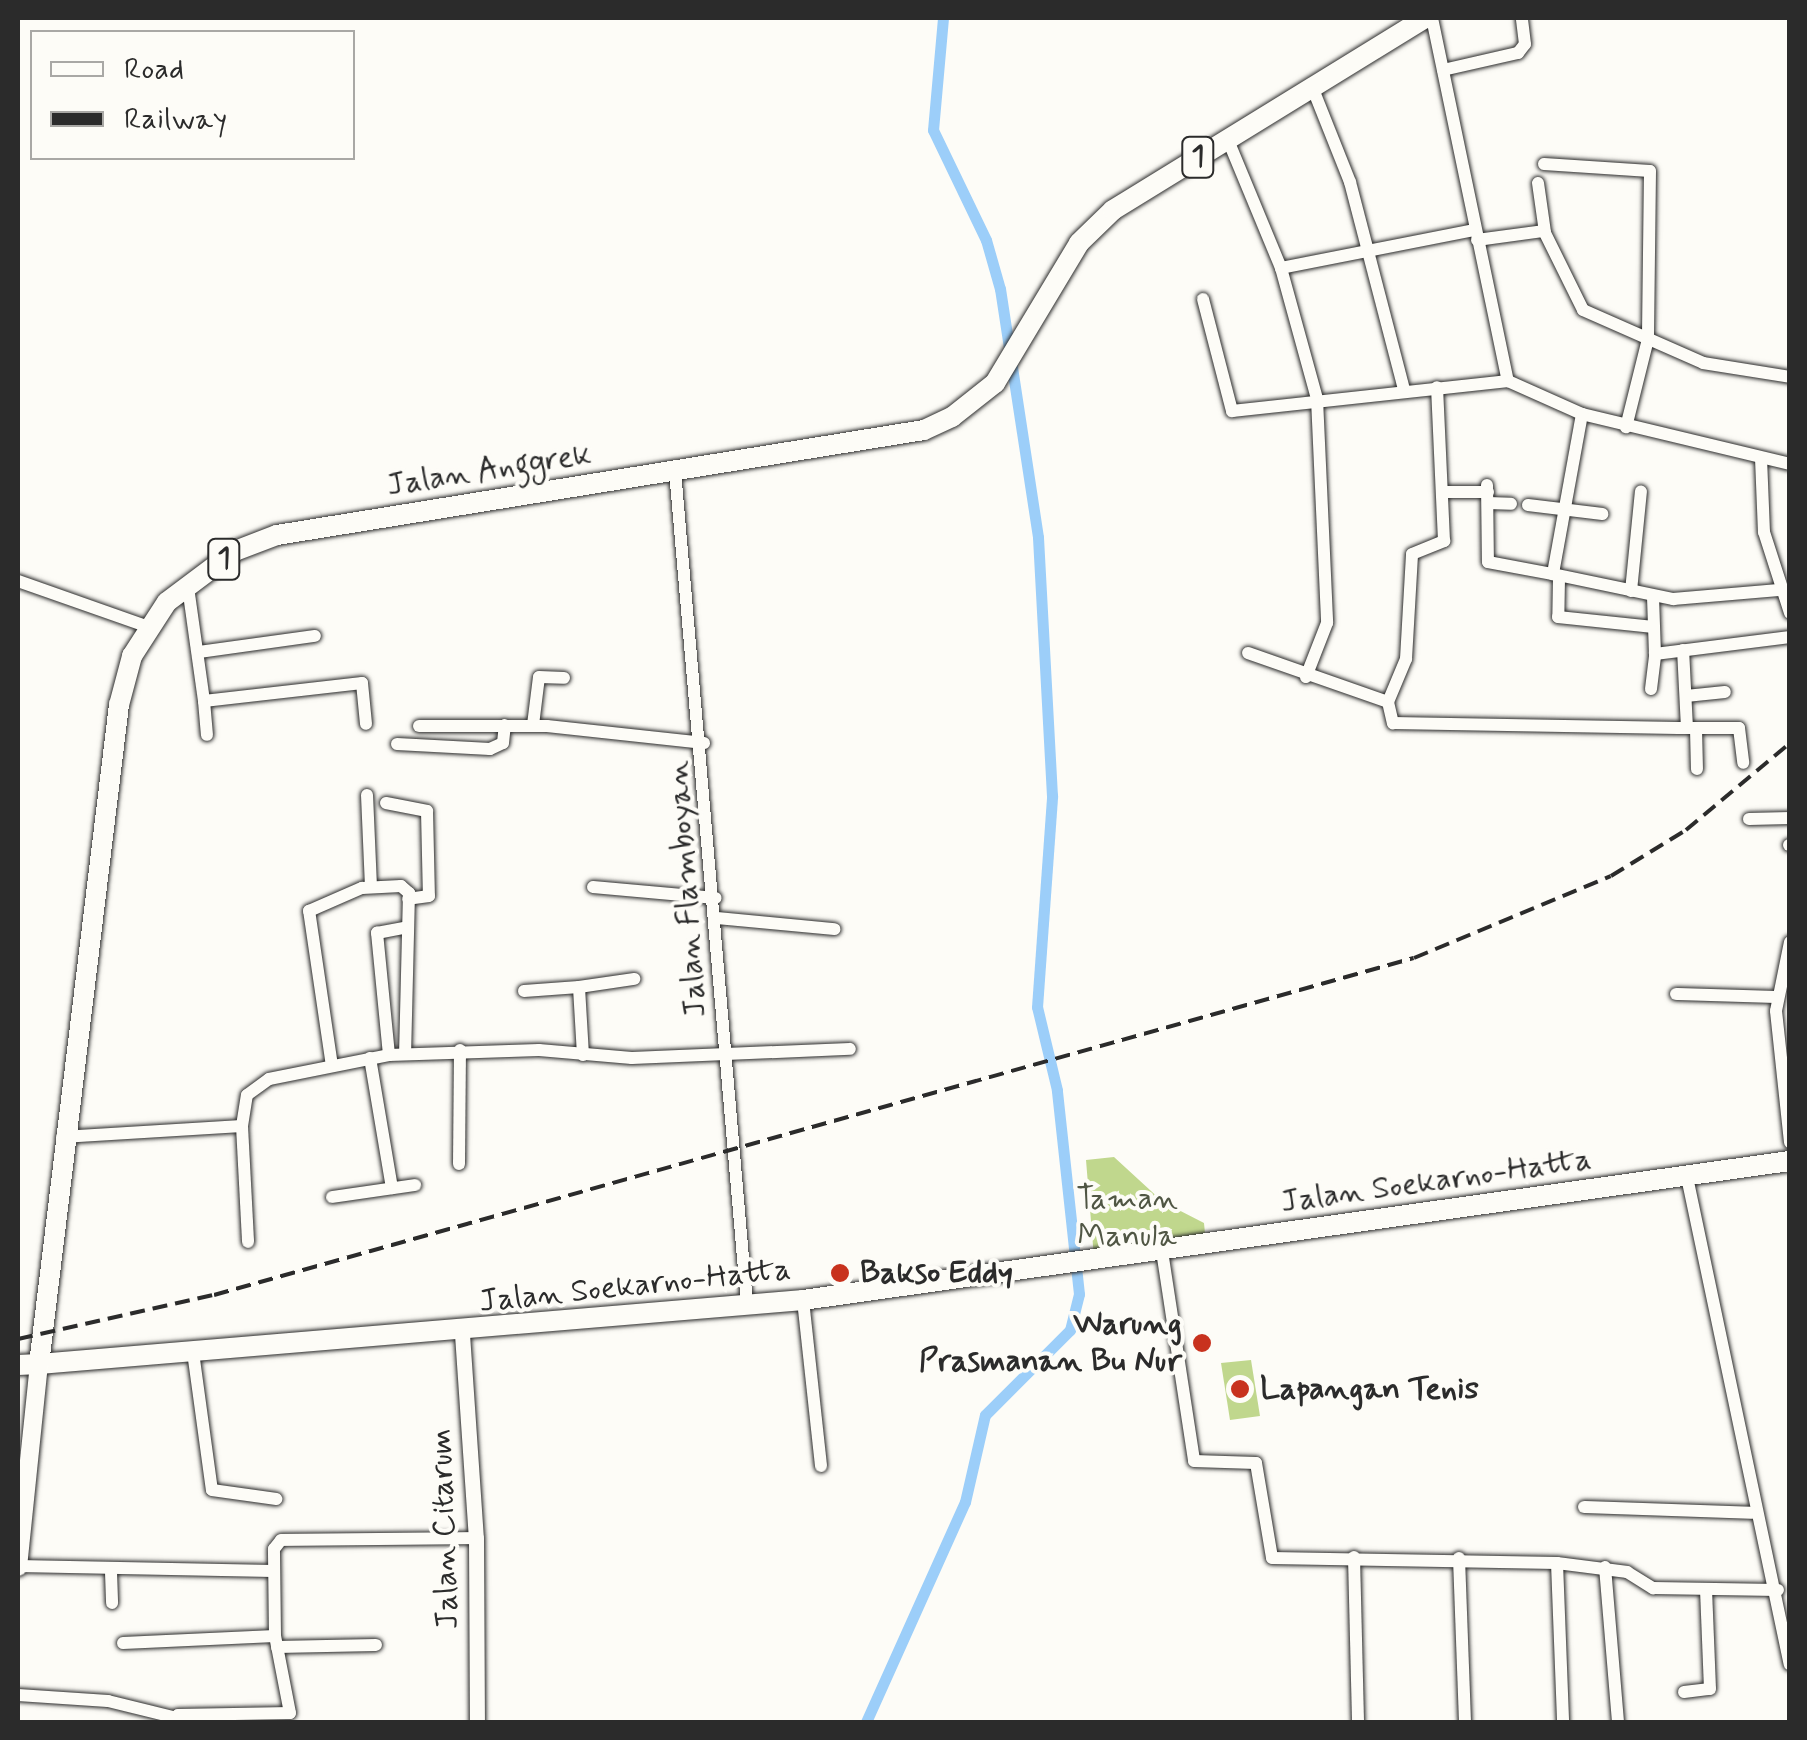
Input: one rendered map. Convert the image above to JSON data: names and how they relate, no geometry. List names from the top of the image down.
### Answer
{
  "streets": {
    "main road": ["1", "Jalan Anggrek", "Jalan Soekarno-Hatta"],
    "street": ["Jalan Flamboyan", "Jalan Citarum"]
  },
  "crossings": [
    ["Jalan Anggrek", "Jalan Flamboyan"],
    ["Jalan Flamboyan", "Jalan Soekarno-Hatta"],
    ["Jalan Soekarno-Hatta", "Jalan Citarum"]
  ],
  "parks": ["Taman Manula"],
  "places": ["Bakso Eddy", "Warung Prasmanan Bu Nur", "Lapangan Tenis"],
  "legend": ["Road", "Railway"]
}
